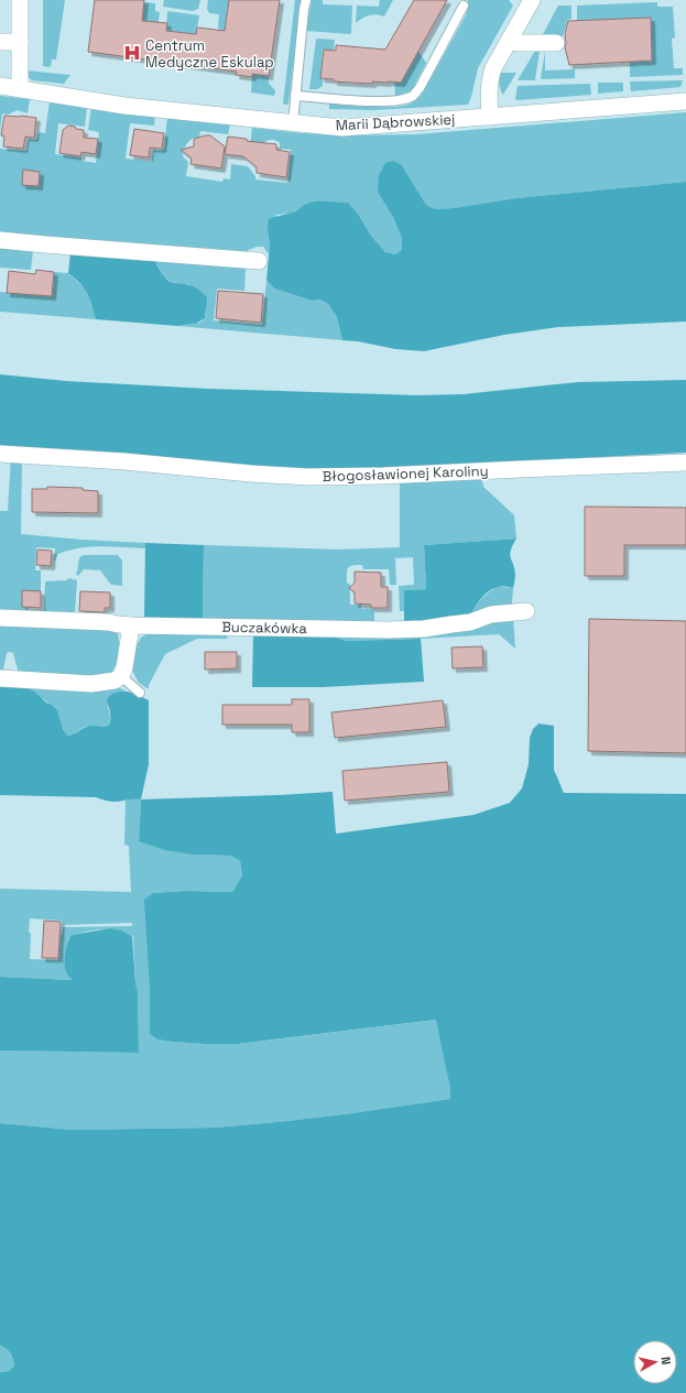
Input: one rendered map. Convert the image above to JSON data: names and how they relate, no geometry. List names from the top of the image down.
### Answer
{
  "streets": {
    "street": ["Marii Dąbrowskiej", "Błogosławionej Karoliny", "Buczakówka"]
  },
  "places": {
    "hospital": ["Centrum Medyczne Eskulap"]
  },
  "north": "right"
}
